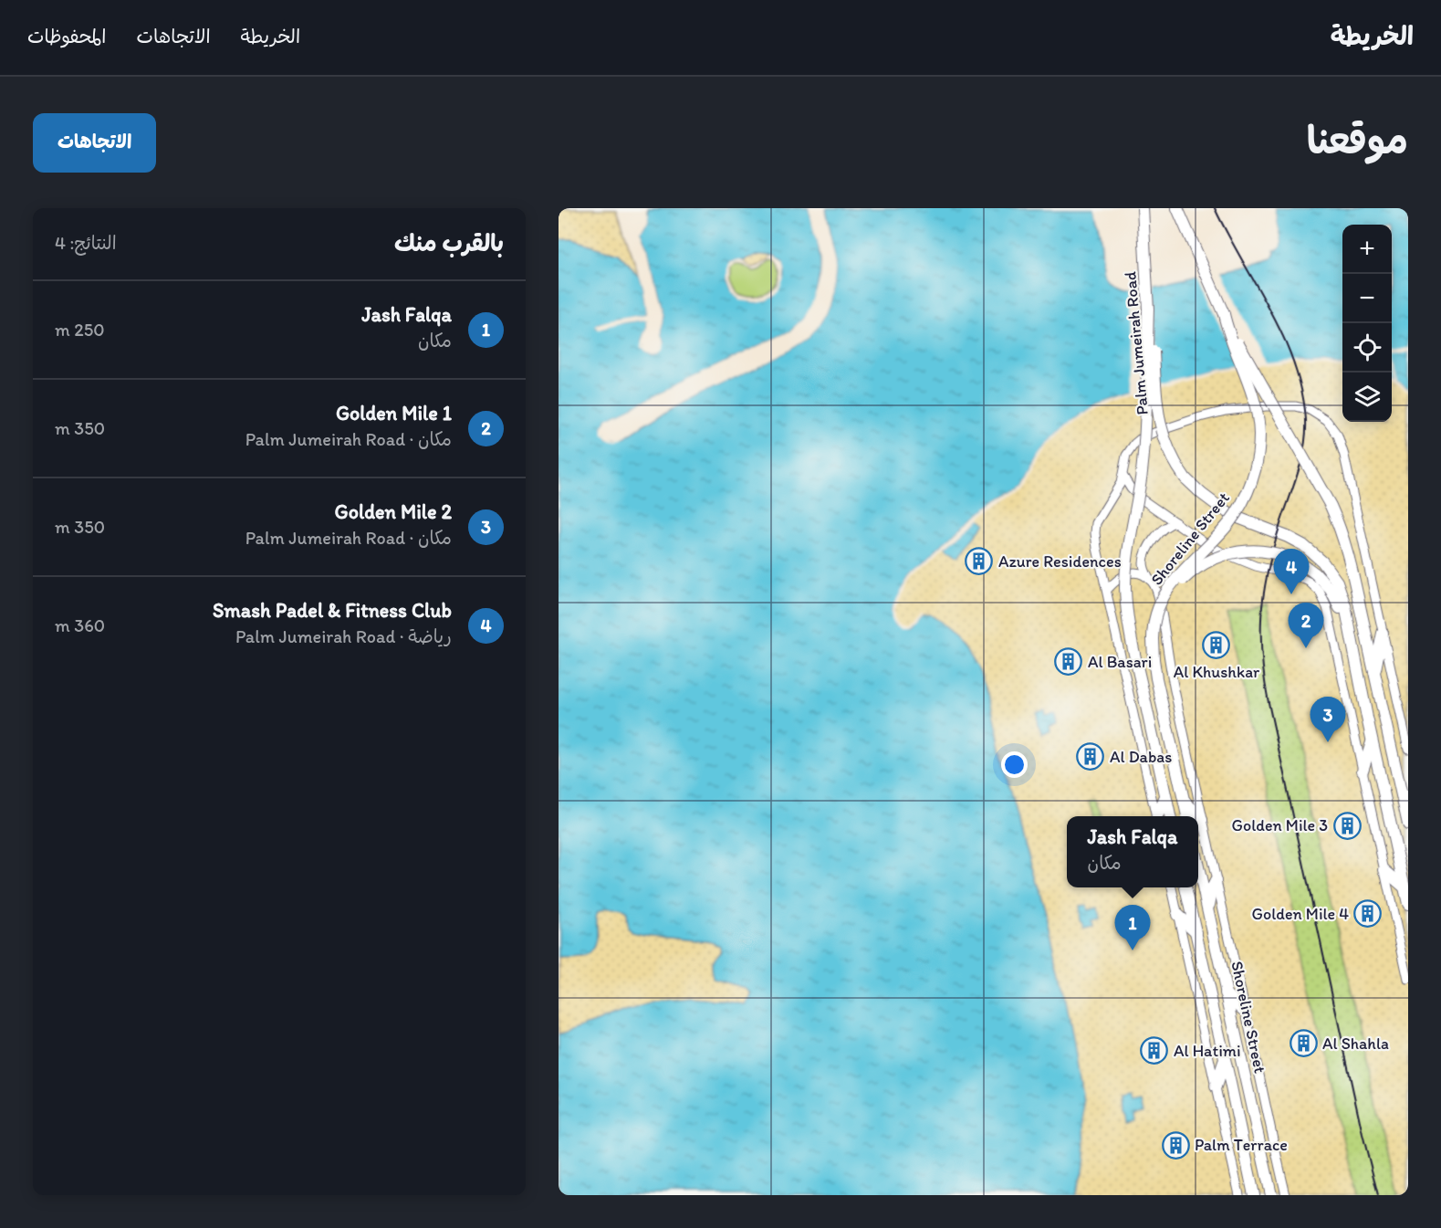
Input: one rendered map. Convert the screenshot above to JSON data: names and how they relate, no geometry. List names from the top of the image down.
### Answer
{
  "streets": {
    "main road": ["Palm Jumeirah Road", "Shoreline Street"]
  },
  "crossings": [
    ["Palm Jumeirah Road", "Shoreline Street"]
  ],
  "places": {
    "building": [
      "Azure Residences",
      "Al Khushkar",
      "Al Basari",
      "Al Dabas",
      "Golden Mile 3",
      "Golden Mile 4",
      "Al Shahla",
      "Al Hatimi",
      "Palm Terrace"
    ]
  },
  "page": {
    "header": "الخريطة",
    "nav": ["الخريطة", "الاتجاهات", "المحفوظات"],
    "title": "موقعنا",
    "buttons": "الاتجاهات",
    "heading": ["بالقرب منك", "النتائج: 4"],
    "map_buttons": ["+", "−"],
    "list": [
      {
        "mark": "1",
        "name": "Jash Falqa",
        "note": "مكان",
        "value": "250 m"
      },
      {
        "mark": "2",
        "name": "Golden Mile 1",
        "note": "مكان · Palm Jumeirah Road",
        "value": "350 m"
      },
      {
        "mark": "3",
        "name": "Golden Mile 2",
        "note": "مكان · Palm Jumeirah Road",
        "value": "350 m"
      },
      {
        "mark": "4",
        "name": "Smash Padel & Fitness Club",
        "note": "رياضة · Palm Jumeirah Road",
        "value": "360 m"
      }
    ],
    "pins": [
      "4",
      "2",
      "3",
      "1"
    ],
    "popup": ["Jash Falqa", "مكان"]
  }
}
